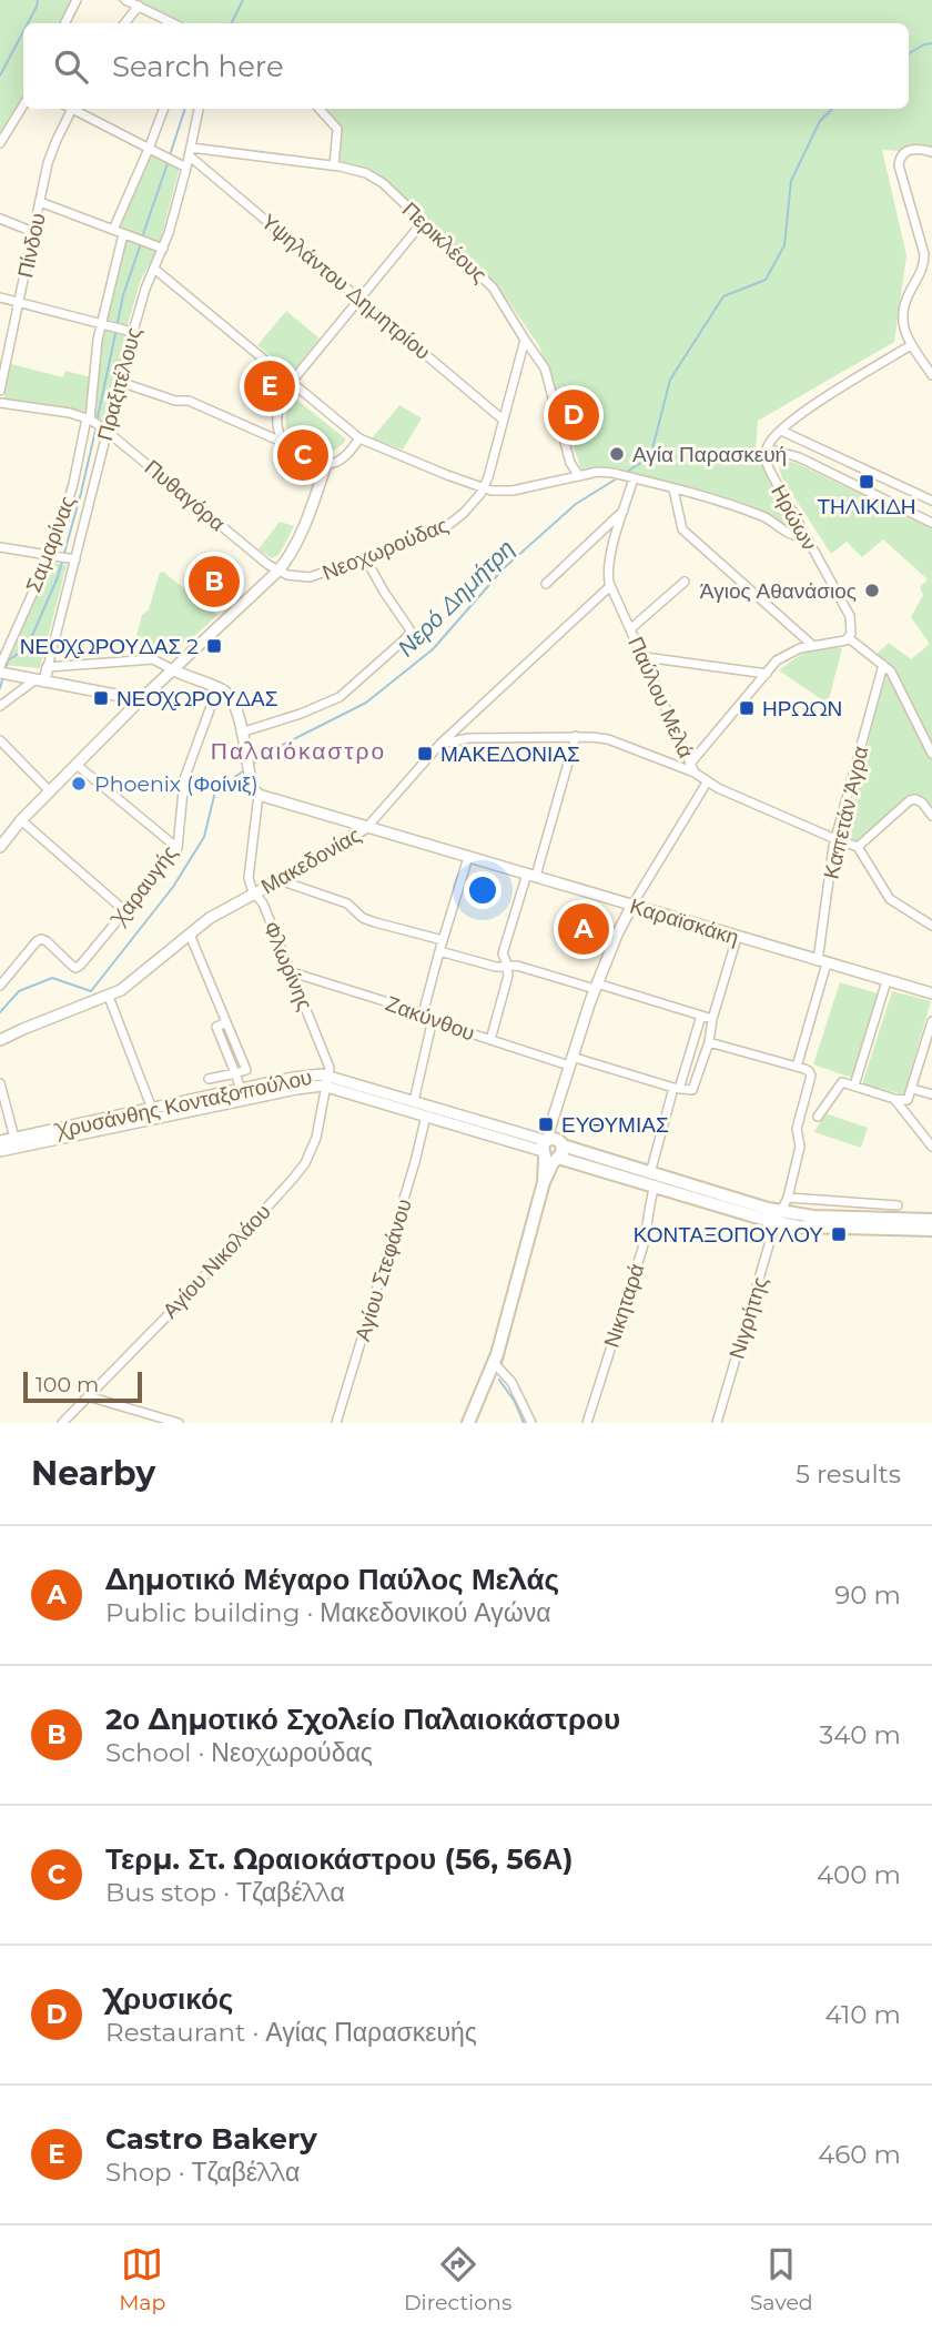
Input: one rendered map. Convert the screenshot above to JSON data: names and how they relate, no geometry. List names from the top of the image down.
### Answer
{
  "streets": {
    "main road": ["Χρυσάνθης Κονταξοπούλου"],
    "street": [
      "Περικλέους",
      "Πίνδου",
      "Υψηλάντου Δημητρίου",
      "Πραξιτέλους",
      "Πυθαγόρα",
      "Ηρώων",
      "Σαμαρίνας",
      "Νεοχωρούδας",
      "Παύλου Μελά",
      "Καπετάν Άγρα",
      "Μακεδονίας",
      "Χαραυγής",
      "Καραϊσκάκη",
      "Φλωρίνης",
      "Ζακύνθου",
      "Αγίου Νικολάου",
      "Αγίου Στεφάνου",
      "Νικηταρά",
      "Νιγρήτης"
    ]
  },
  "crossings": [
    ["Περικλέους", "Υψηλάντου Δημητρίου"],
    ["Περικλέους", "Πραξιτέλους"],
    ["Υψηλάντου Δημητρίου", "Πραξιτέλους"],
    ["Πραξιτέλους", "Πυθαγόρα"],
    ["Πυθαγόρα", "Σαμαρίνας"],
    ["Πυθαγόρα", "Νεοχωρούδας"],
    ["Παύλου Μελά", "Καπετάν Άγρα"],
    ["Παύλου Μελά", "Μακεδονίας"],
    ["Καπετάν Άγρα", "Καραϊσκάκη"],
    ["Καπετάν Άγρα", "Νιγρήτης"],
    ["Μακεδονίας", "Καραϊσκάκη"],
    ["Μακεδονίας", "Φλωρίνης"],
    ["Καραϊσκάκη", "Φλωρίνης"],
    ["Φλωρίνης", "Ζακύνθου"],
    ["Φλωρίνης", "Χρυσάνθης Κονταξοπούλου"],
    ["Φλωρίνης", "Αγίου Νικολάου"],
    ["Ζακύνθου", "Νικηταρά"],
    ["Χρυσάνθης Κονταξοπούλου", "Αγίου Νικολάου"],
    ["Χρυσάνθης Κονταξοπούλου", "Αγίου Στεφάνου"],
    ["Χρυσάνθης Κονταξοπούλου", "Νικηταρά"],
    ["Χρυσάνθης Κονταξοπούλου", "Νιγρήτης"]
  ],
  "districts": ["Παλαιόκαστρο"],
  "water": ["Νερό Δημήτρη"],
  "places": {
    "other": ["Αγία Παρασκευή", "Άγιος Αθανάσιος", "Phoenix (Φοίνιξ)"],
    "transit": [
      "ΤΗΛΙΚΙΔΗ",
      "ΝΕΟΧΩΡΟΥΔΑΣ 2",
      "ΝΕΟΧΩΡΟΥΔΑΣ",
      "ΗΡΩΩΝ",
      "ΜΑΚΕΔΟΝΙΑΣ",
      "ΕΥΘΥΜΙΑΣ",
      "ΚΟΝΤΑΞΟΠΟΥΛΟΥ"
    ]
  },
  "scale_bar": "100 m",
  "page": {
    "search": "Search here",
    "pins": [
      "E",
      "D",
      "C",
      "B",
      "A"
    ],
    "scale": "100 m",
    "heading": ["Nearby", "5 results"],
    "list": [
      {
        "mark": "A",
        "name": "Δημοτικό Μέγαρο Παύλος Μελάς",
        "note": "Public building · Μακεδονικού Αγώνα",
        "value": "90 m"
      },
      {
        "mark": "B",
        "name": "2ο Δημοτικό Σχολείο Παλαιοκάστρου",
        "note": "School · Νεοχωρούδας",
        "value": "340 m"
      },
      {
        "mark": "C",
        "name": "Τερμ. Στ. Ωραιοκάστρου (56, 56Α)",
        "note": "Bus stop · Τζαβέλλα",
        "value": "400 m"
      },
      {
        "mark": "D",
        "name": "Χρυσικός",
        "note": "Restaurant · Αγίας Παρασκευής",
        "value": "410 m"
      },
      {
        "mark": "E",
        "name": "Castro Bakery",
        "note": "Shop · Τζαβέλλα",
        "value": "460 m"
      }
    ],
    "nav": ["Map", "Directions", "Saved"]
  }
}
